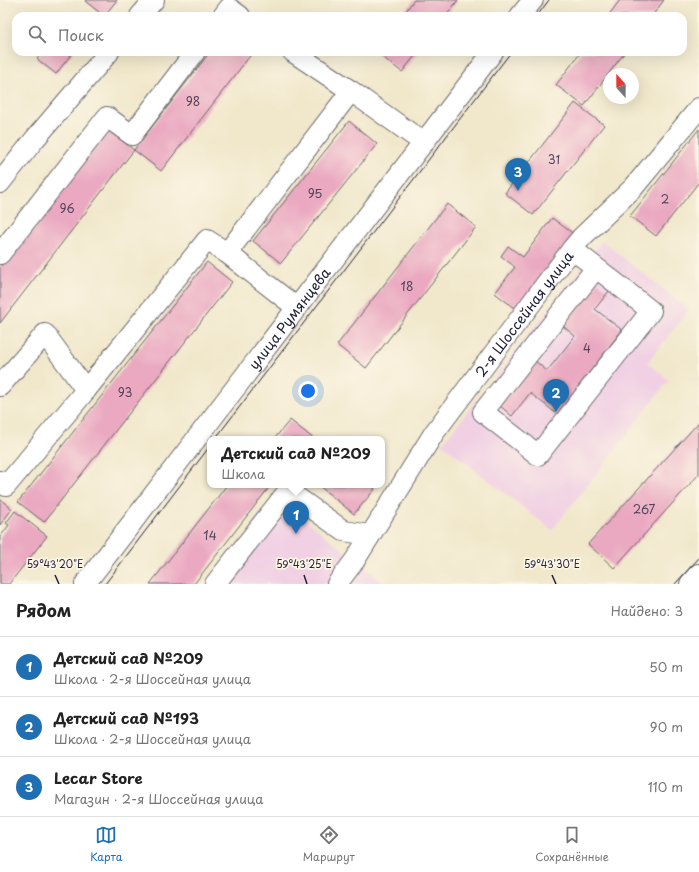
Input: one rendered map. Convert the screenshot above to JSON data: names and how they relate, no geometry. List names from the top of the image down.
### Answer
{
  "streets": {
    "street": ["2-я Шоссейная улица", "улица Румянцева"]
  },
  "house_numbers": [
    "98",
    "31",
    "95",
    "2",
    "96",
    "18",
    "4",
    "93",
    "267",
    "14"
  ],
  "north": "top",
  "page": {
    "search": "Поиск",
    "pins": ["3", "2", "1"],
    "popup": ["Детский сад №209", "Школа"],
    "heading": ["Рядом", "Найдено: 3"],
    "list": [
      {
        "mark": "1",
        "name": "Детский сад №209",
        "note": "Школа · 2-я Шоссейная улица",
        "value": "50 m"
      },
      {
        "mark": "2",
        "name": "Детский сад №193",
        "note": "Школа · 2-я Шоссейная улица",
        "value": "90 m"
      },
      {
        "mark": "3",
        "name": "Lecar Store",
        "note": "Магазин · 2-я Шоссейная улица",
        "value": "110 m"
      }
    ],
    "nav": ["Карта", "Маршрут", "Сохранённые"]
  },
  "coordinates": ["59°43'20\"E", "59°43'25\"E", "59°43'30\"E"]
}
